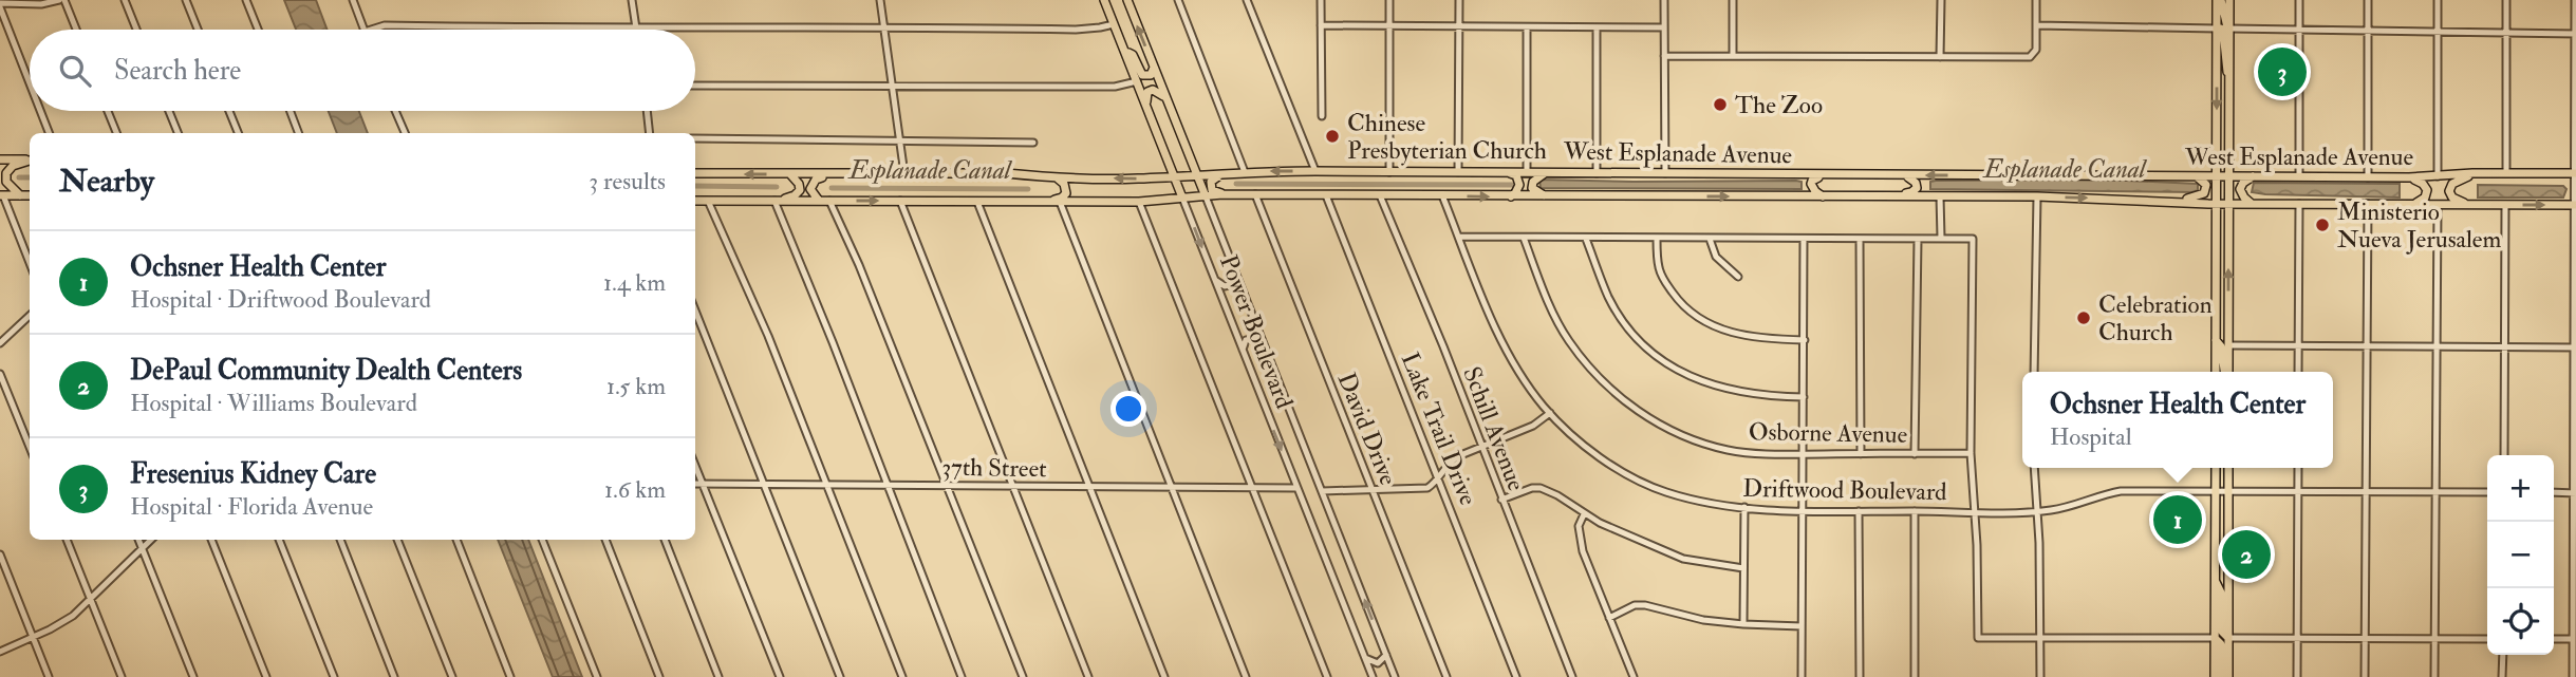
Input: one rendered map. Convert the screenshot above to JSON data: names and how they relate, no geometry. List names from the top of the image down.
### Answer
{
  "streets": {
    "main road": ["West Esplanade Avenue", "Power Boulevard"],
    "street": [
      "David Drive",
      "Lake Trail Drive",
      "Schill Avenue",
      "Osborne Avenue",
      "37th Street",
      "Driftwood Boulevard"
    ]
  },
  "crossings": [
    ["West Esplanade Avenue", "Power Boulevard"],
    ["West Esplanade Avenue", "David Drive"],
    ["West Esplanade Avenue", "Lake Trail Drive"],
    ["West Esplanade Avenue", "Schill Avenue"],
    ["West Esplanade Avenue", "Driftwood Boulevard"],
    ["Power Boulevard", "37th Street"]
  ],
  "water": ["Esplanade Canal"],
  "places": [
    "The Zoo",
    "Chinese Presbyterian Church",
    "Ministerio Nueva Jerusalem",
    "Celebration Church"
  ],
  "page": {
    "search": "Search here",
    "pins": ["3", "1", "2"],
    "heading": ["Nearby", "3 results"],
    "list": [
      {
        "mark": "1",
        "name": "Ochsner Health Center",
        "note": "Hospital · Driftwood Boulevard",
        "value": "1.4 km"
      },
      {
        "mark": "2",
        "name": "DePaul Community Dealth Centers",
        "note": "Hospital · Williams Boulevard",
        "value": "1.5 km"
      },
      {
        "mark": "3",
        "name": "Fresenius Kidney Care",
        "note": "Hospital · Florida Avenue",
        "value": "1.6 km"
      }
    ],
    "popup": ["Ochsner Health Center", "Hospital"],
    "map_buttons": ["+", "−"]
  }
}
